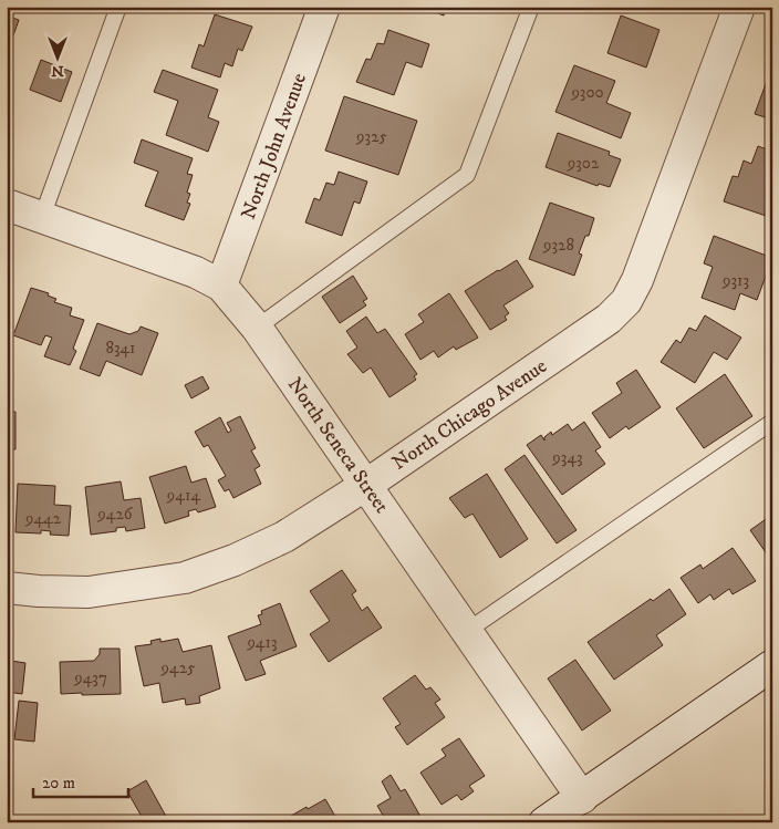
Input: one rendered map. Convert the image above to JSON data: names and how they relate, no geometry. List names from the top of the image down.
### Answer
{
  "streets": {
    "street": ["North John Avenue", "North Chicago Avenue", "North Seneca Street"]
  },
  "crossings": [
    ["North John Avenue", "North Seneca Street"],
    ["North Chicago Avenue", "North Seneca Street"]
  ],
  "house_numbers": [
    "9300",
    "9325",
    "9302",
    "9328",
    "9313",
    "8341",
    "9343",
    "9414",
    "9426",
    "9442",
    "9413",
    "9425",
    "9437"
  ],
  "scale_bar": "20 m",
  "north": "bottom"
}
